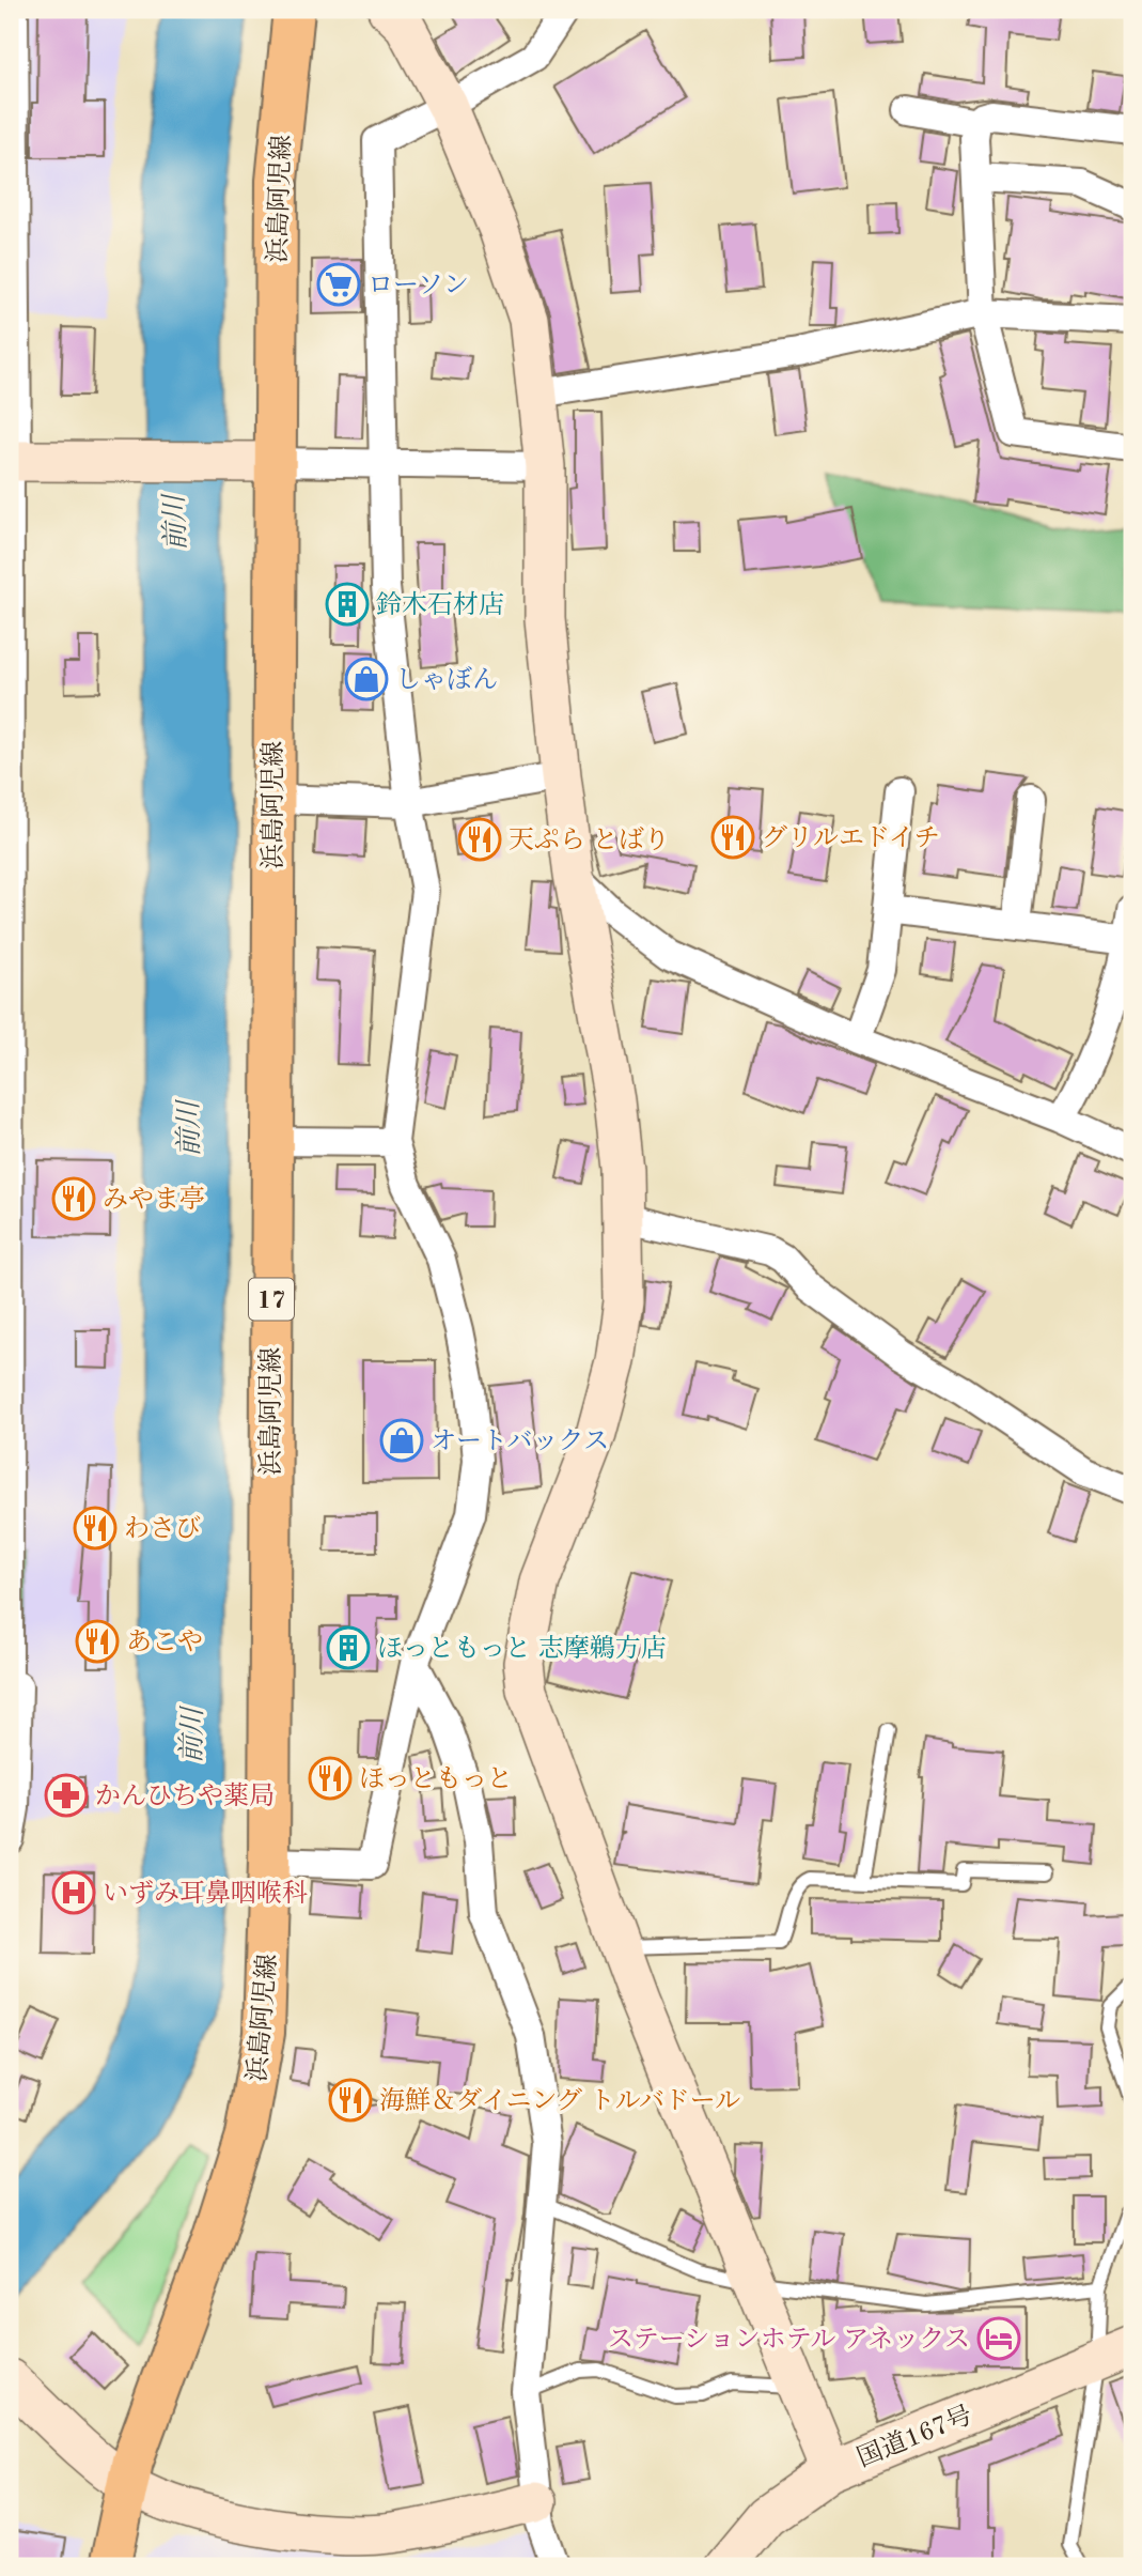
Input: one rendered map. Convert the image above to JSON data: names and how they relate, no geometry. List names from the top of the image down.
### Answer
{
  "streets": {
    "main road": ["浜島阿児線", "17"],
    "street": ["国道167号"]
  },
  "water": ["前川"],
  "places": {
    "supermarket": ["ローソン"],
    "building": ["鈴木石材店", "ほっともっと 志摩鵜方店"],
    "shop": ["しゃぼん", "オートバックス"],
    "restaurant": [
      "グリルエドイチ",
      "天ぷら とばり",
      "みやま亭",
      "わさび",
      "あこや",
      "ほっともっと",
      "海鮮＆ダイニング トルバドール"
    ],
    "pharmacy": ["かんひちや薬局"],
    "hospital": ["いずみ耳鼻咽喉科"],
    "hotel": ["ステーションホテル アネックス"]
  }
}
